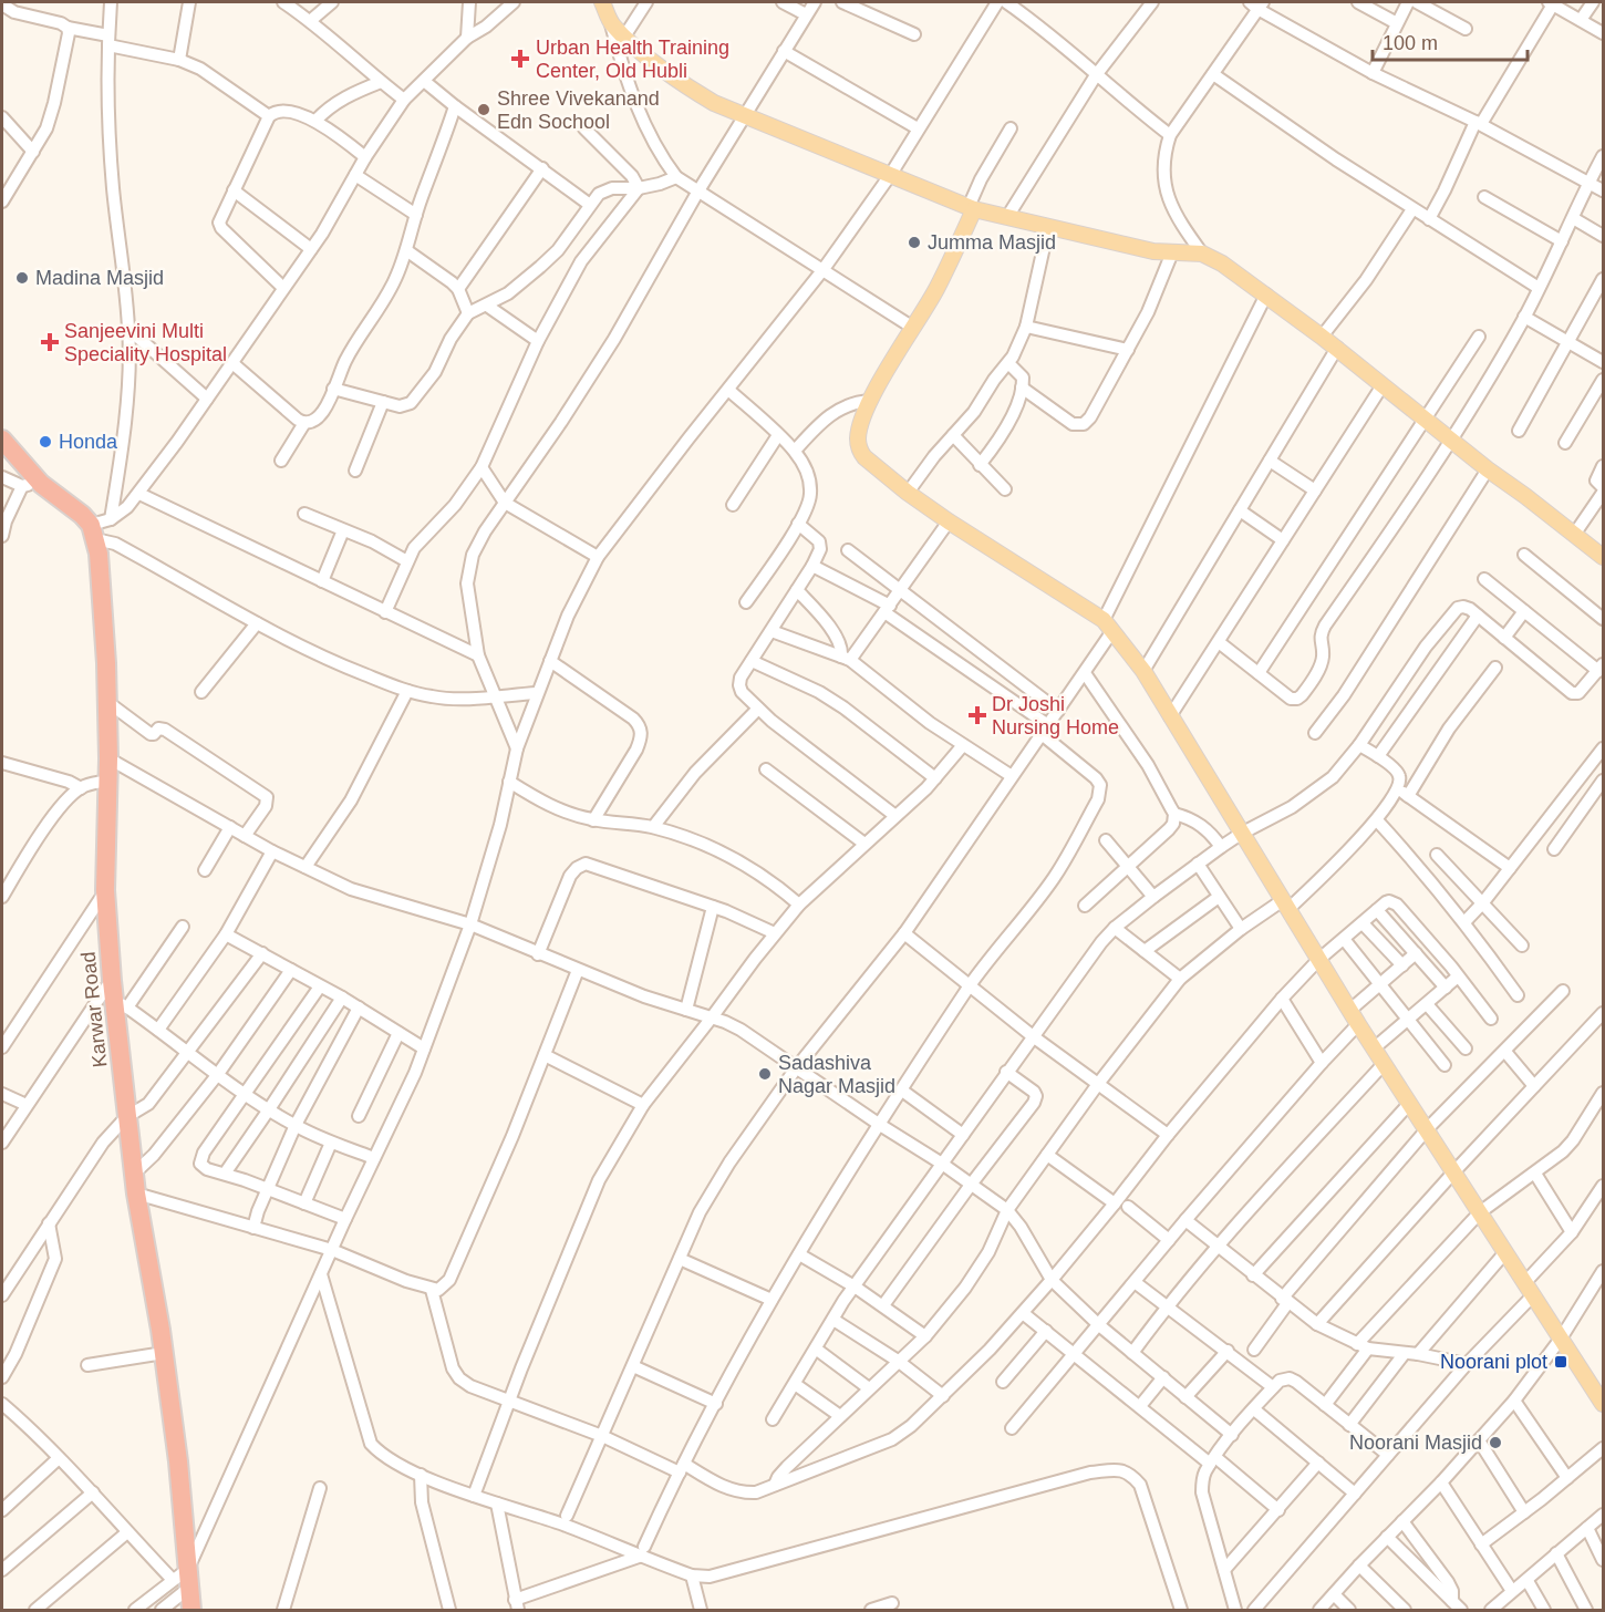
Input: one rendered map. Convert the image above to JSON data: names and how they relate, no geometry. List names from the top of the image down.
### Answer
{
  "streets": {
    "highway": ["Karwar Road"]
  },
  "places": {
    "health": ["Urban Health Training Center, Old Hubli", "Sanjeevini Multi Speciality Hospital", "Dr Joshi Nursing Home"],
    "other": [
      "Shree Vivekanand Edn Sochool",
      "Jumma Masjid",
      "Madina Masjid",
      "Honda",
      "Sadashiva Nagar Masjid",
      "Noorani Masjid"
    ],
    "transit": ["Noorani plot"]
  },
  "scale_bar": "100 m"
}
